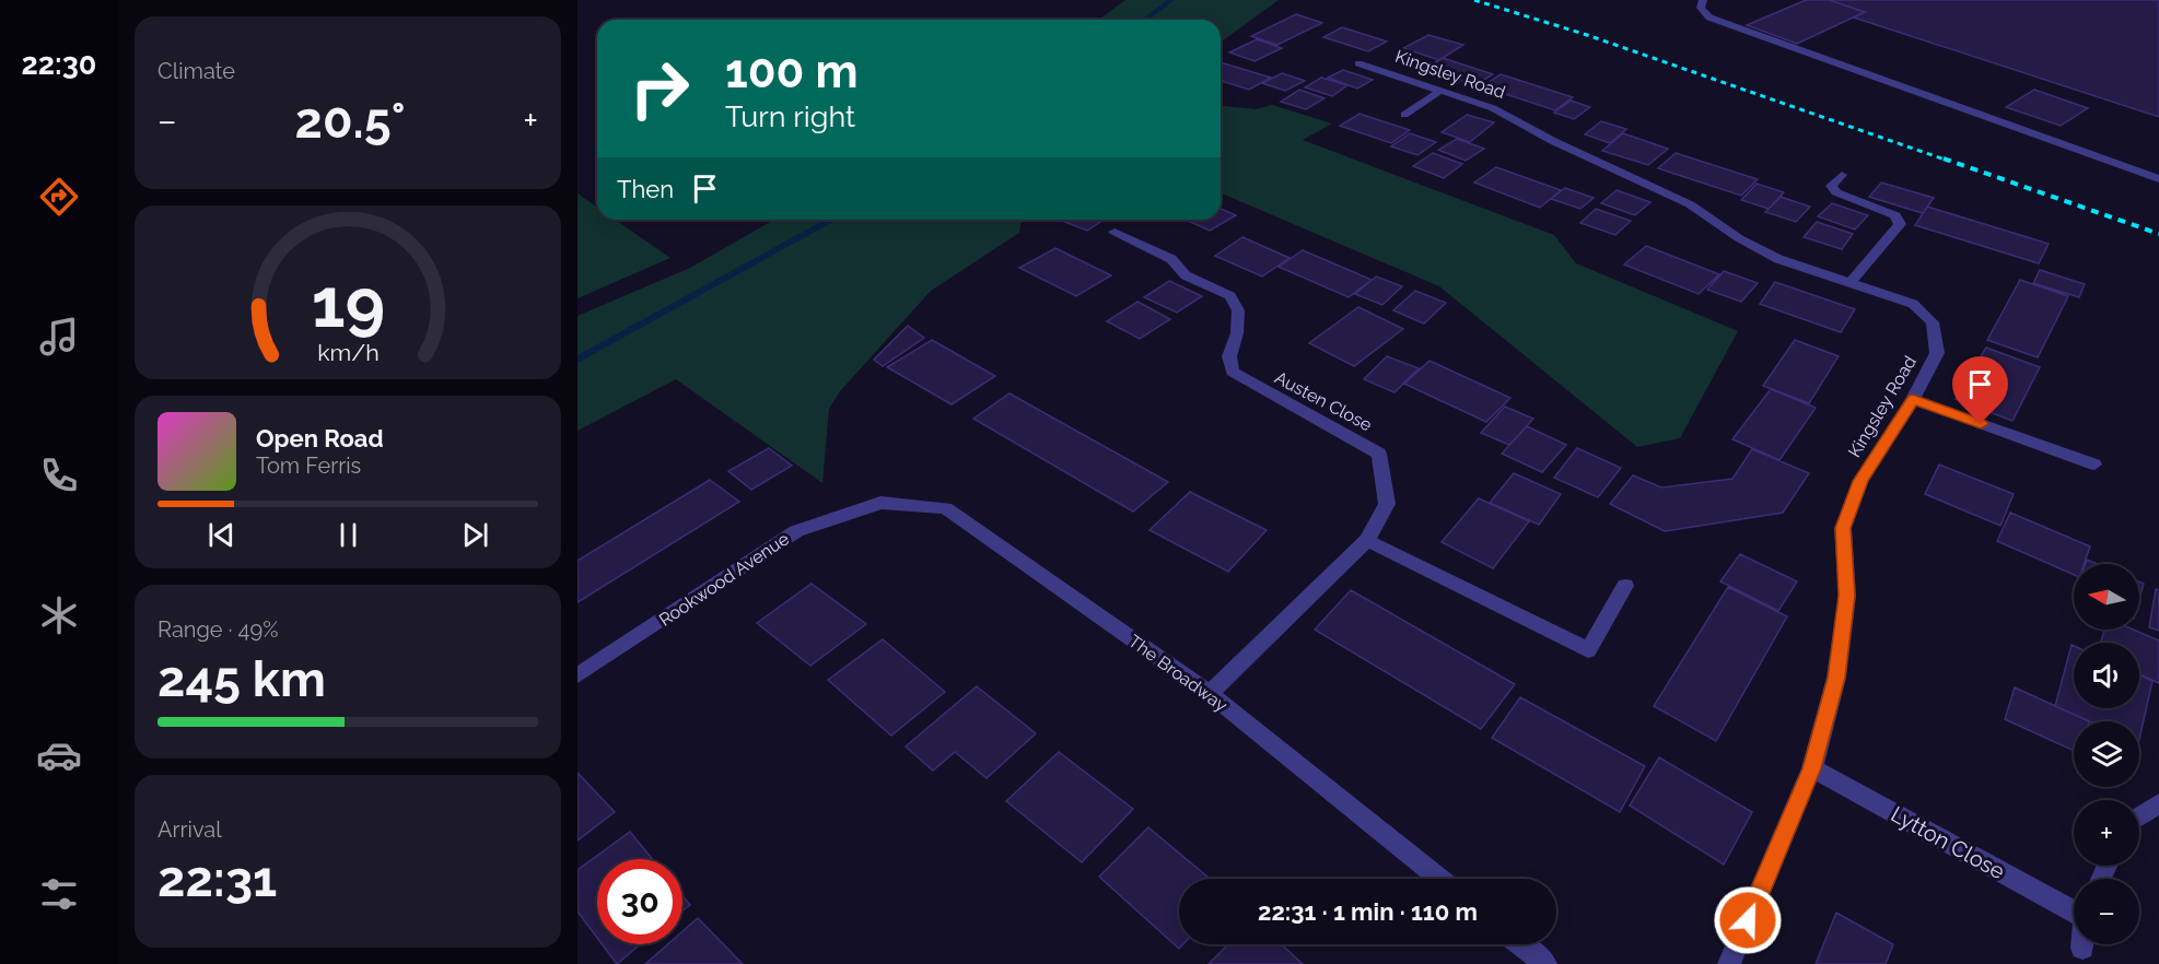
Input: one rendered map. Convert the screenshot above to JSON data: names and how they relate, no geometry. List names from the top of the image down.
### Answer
{
  "streets": {
    "street": [
      "Kingsley Road",
      "Austen Close",
      "Rookwood Avenue",
      "The Broadway",
      "Lytton Close"
    ]
  },
  "crossings": [
    ["Kingsley Road", "Lytton Close"],
    ["Austen Close", "The Broadway"],
    ["Rookwood Avenue", "The Broadway"]
  ],
  "north": "left",
  "page": {
    "tabs": "22:30",
    "tile": [
      "Climate",
      ["Range · 49%", "245 km"],
      ["Arrival", "22:31"]
    ],
    "turn": ["100 m", "Turn right"],
    "heat": ["−", "20.5°", "+"],
    "then": "Then",
    "song": ["Open Road", "Tom Ferris"],
    "map_buttons": ["+", "−"],
    "limit": "30",
    "trip": "22:31 · 1 min · 110 m",
    "gauge": ["19", "km/h"]
  }
}
